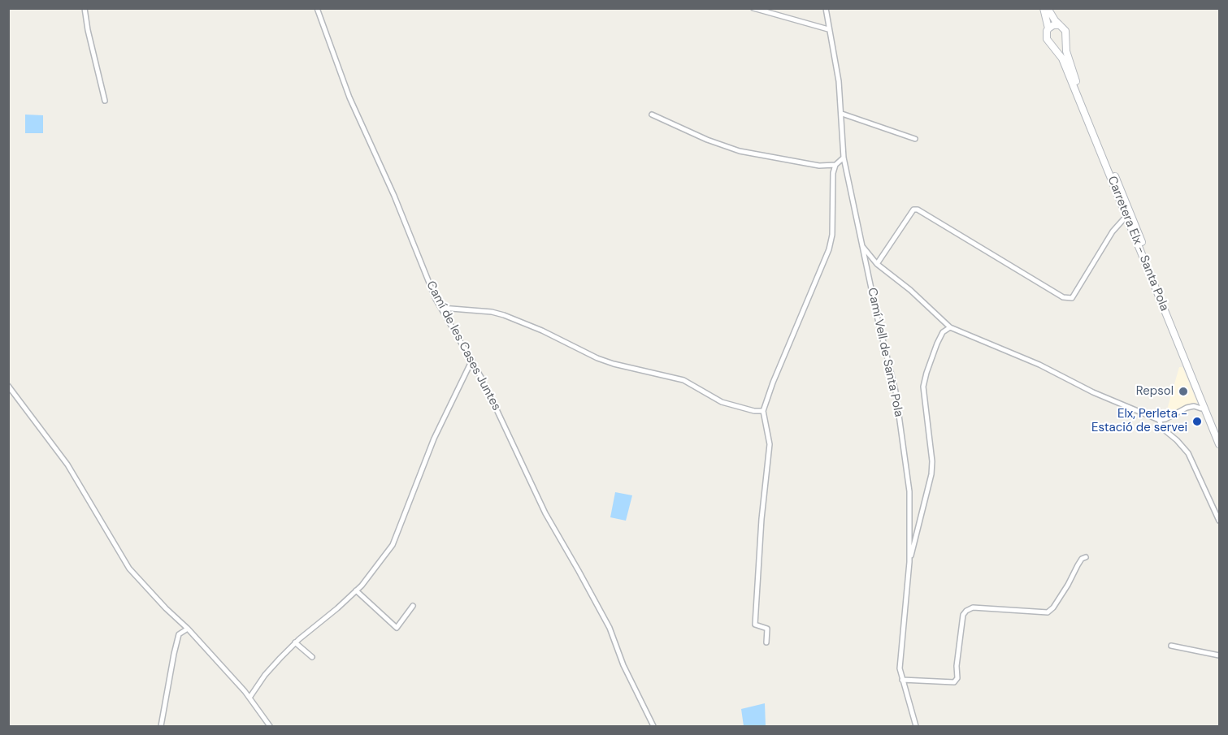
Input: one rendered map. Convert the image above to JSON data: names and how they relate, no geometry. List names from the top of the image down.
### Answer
{
  "streets": {
    "main road": ["Carretera Elx - Santa Pola"],
    "street": ["Camí de les Cases Juntes", "Camí Vell de Santa Pola"]
  },
  "places": ["Repsol", "Elx, Perleta - Estació de servei"]
}
